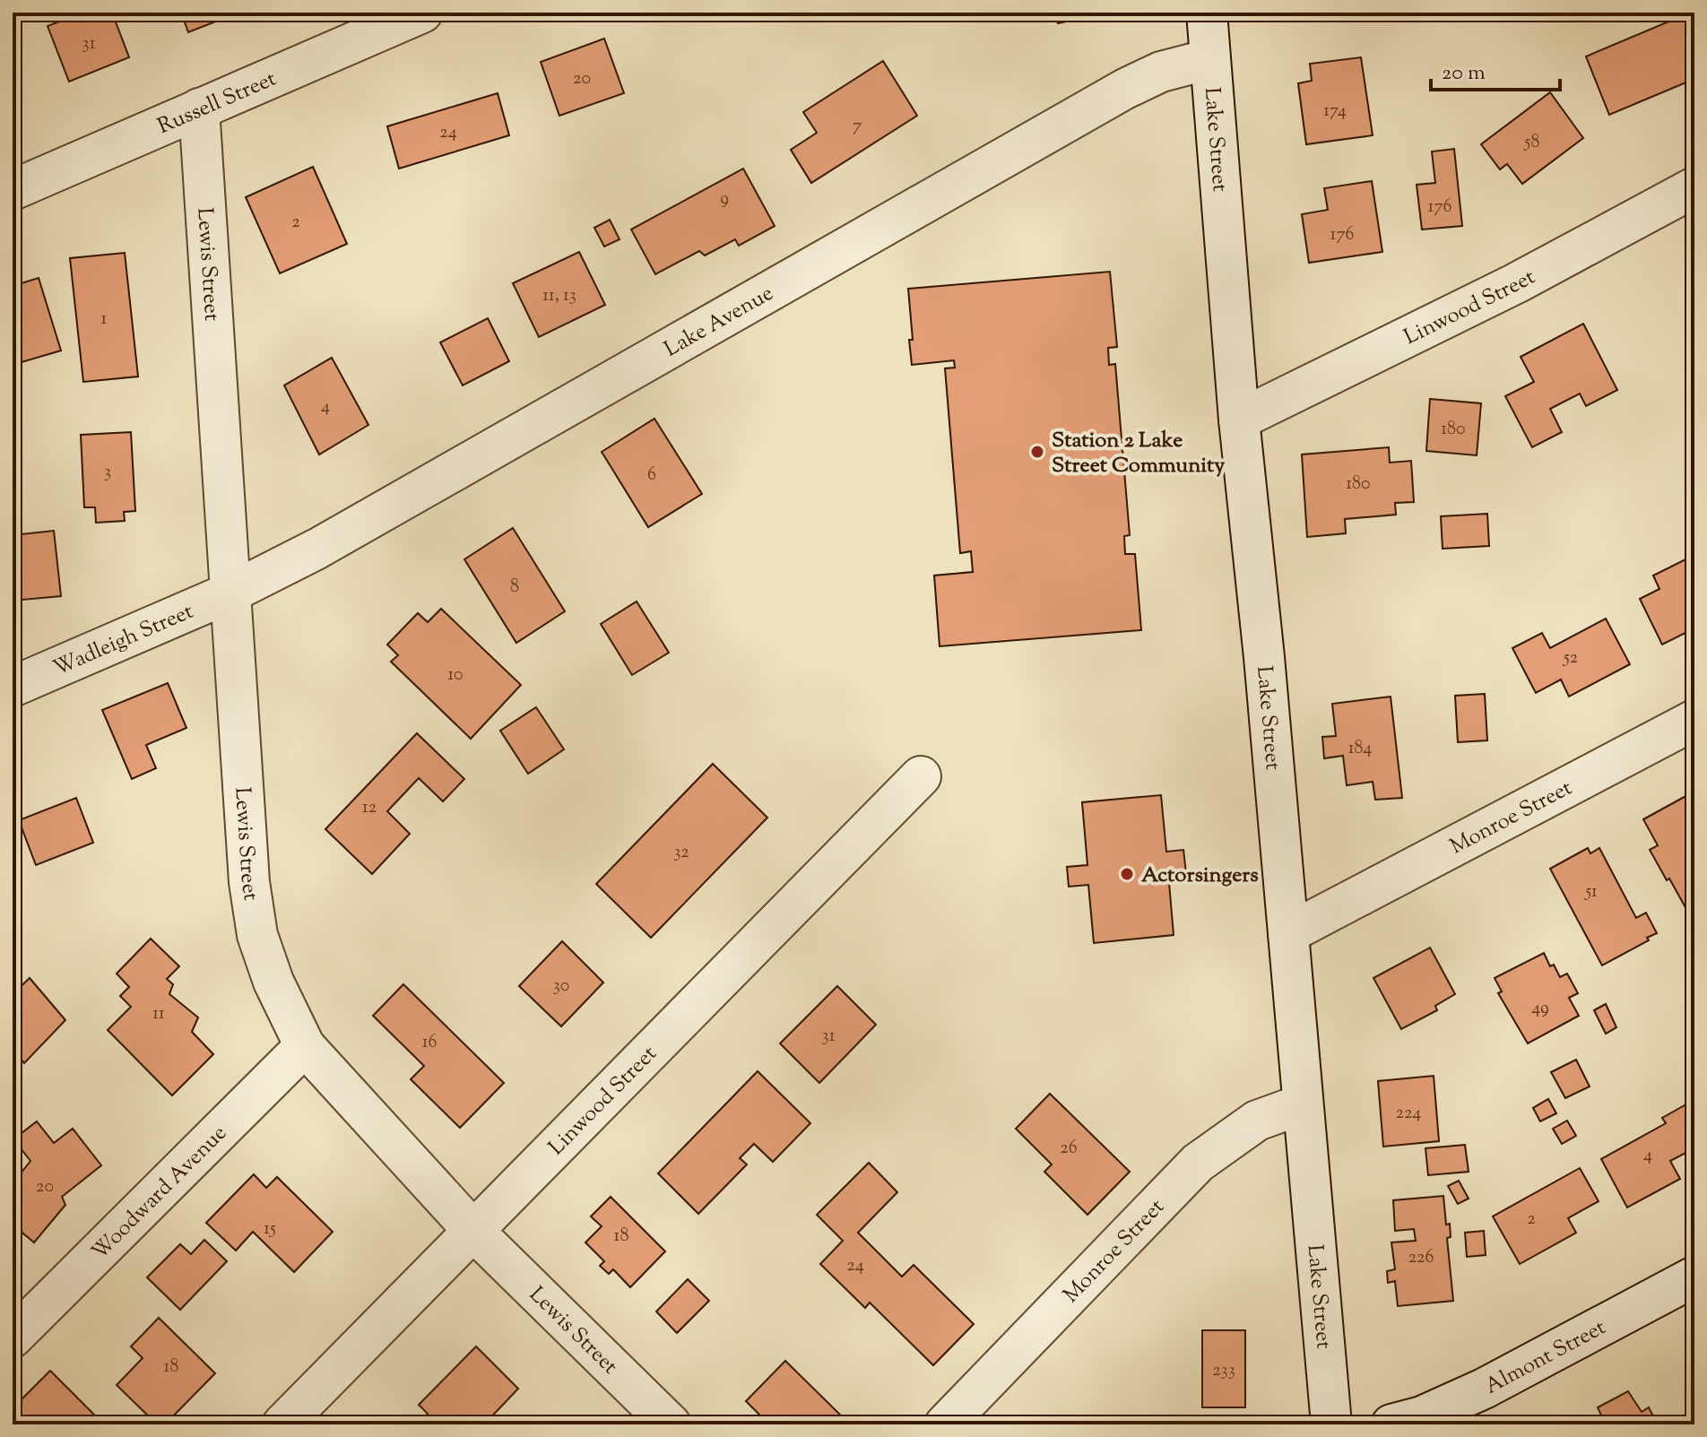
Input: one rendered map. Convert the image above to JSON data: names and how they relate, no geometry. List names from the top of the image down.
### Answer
{
  "streets": {
    "street": [
      "Russell Street",
      "Lake Street",
      "Lewis Street",
      "Linwood Street",
      "Lake Avenue",
      "Wadleigh Street",
      "Monroe Street",
      "Woodward Avenue",
      "Almont Street"
    ]
  },
  "crossings": [
    ["Russell Street", "Lewis Street"],
    ["Lake Street", "Linwood Street"],
    ["Lake Street", "Lake Avenue"],
    ["Lake Street", "Monroe Street"],
    ["Lewis Street", "Linwood Street"],
    ["Lewis Street", "Lake Avenue"],
    ["Lewis Street", "Wadleigh Street"],
    ["Lewis Street", "Woodward Avenue"],
    ["Lake Avenue", "Wadleigh Street"]
  ],
  "places": ["Station 2 Lake Street Community", "Actorsingers"],
  "house_numbers": [
    "31",
    "20",
    "174",
    "7",
    "24",
    "58",
    "9",
    "176",
    "2",
    "176",
    "11, 13",
    "1",
    "4",
    "180",
    "3",
    "6",
    "180",
    "8",
    "52",
    "10",
    "184",
    "12",
    "32",
    "51",
    "30",
    "49",
    "11",
    "31",
    "16",
    "224",
    "26",
    "4",
    "20",
    "2",
    "15",
    "18",
    "226",
    "24",
    "18",
    "233"
  ],
  "scale_bar": "20 m"
}
